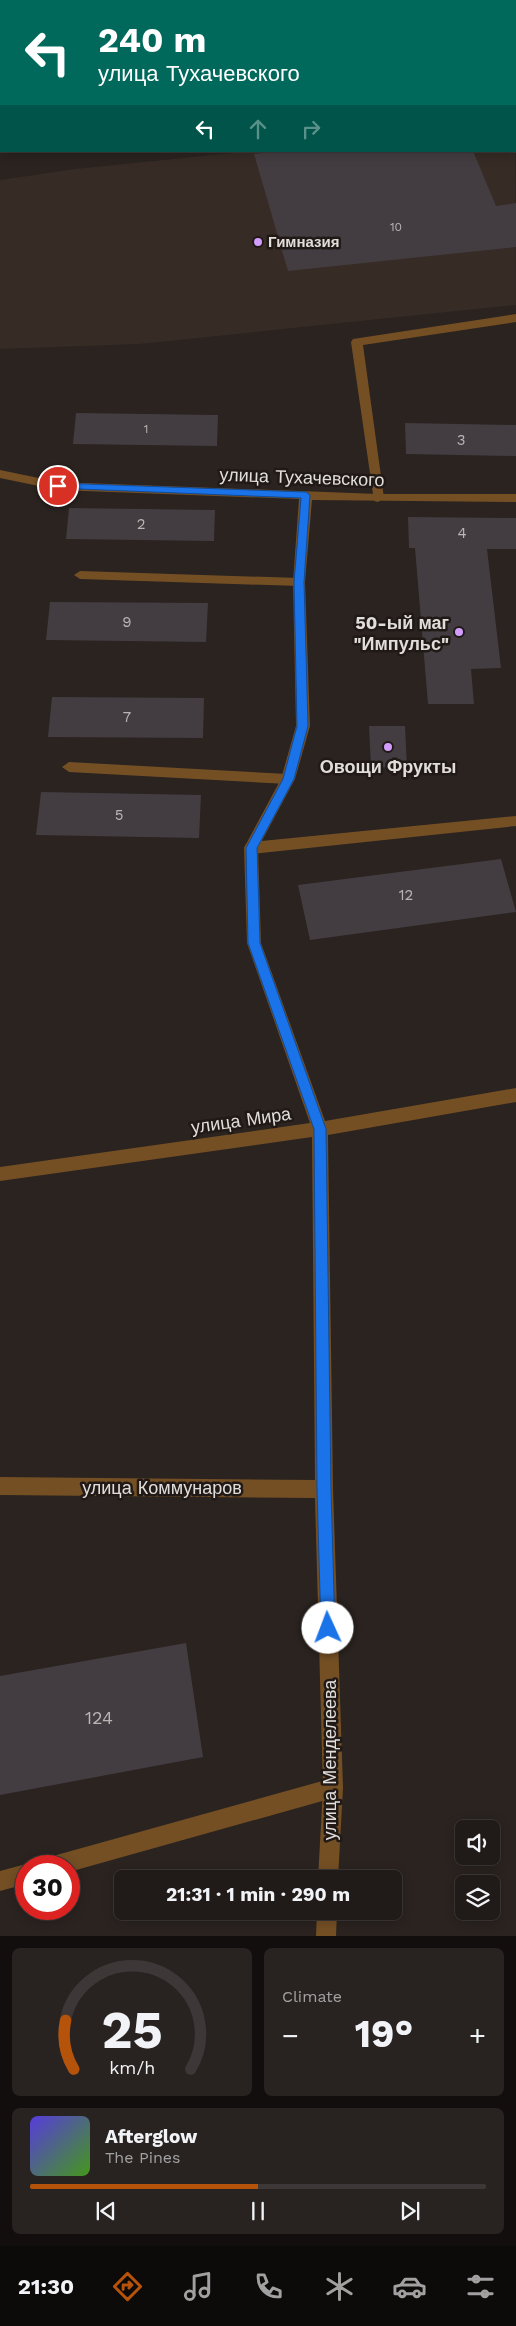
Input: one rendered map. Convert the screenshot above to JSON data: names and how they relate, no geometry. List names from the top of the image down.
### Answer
{
  "streets": {
    "street": [
      "улица Тухачевского",
      "улица Мира",
      "улица Коммунаров",
      "улица Менделеева"
    ]
  },
  "crossings": [
    ["улица Тухачевского", "улица Менделеева"],
    ["улица Мира", "улица Менделеева"],
    ["улица Коммунаров", "улица Менделеева"]
  ],
  "places": ["Гимназия", "50-ый маг \"Импульс\"", "Овощи Фрукты"],
  "house_numbers": [
    "10",
    "1",
    "3",
    "2",
    "4",
    "9",
    "7",
    "5",
    "12",
    "124"
  ],
  "page": {
    "turn": ["240 m", "улица Тухачевского"],
    "limit": "30",
    "trip": "21:31 · 1 min · 290 m",
    "tile": "Climate",
    "heat": ["−", "19°", "+"],
    "song": ["Afterglow", "The Pines"],
    "tabs": "21:30",
    "gauge": ["25", "km/h"]
  }
}
